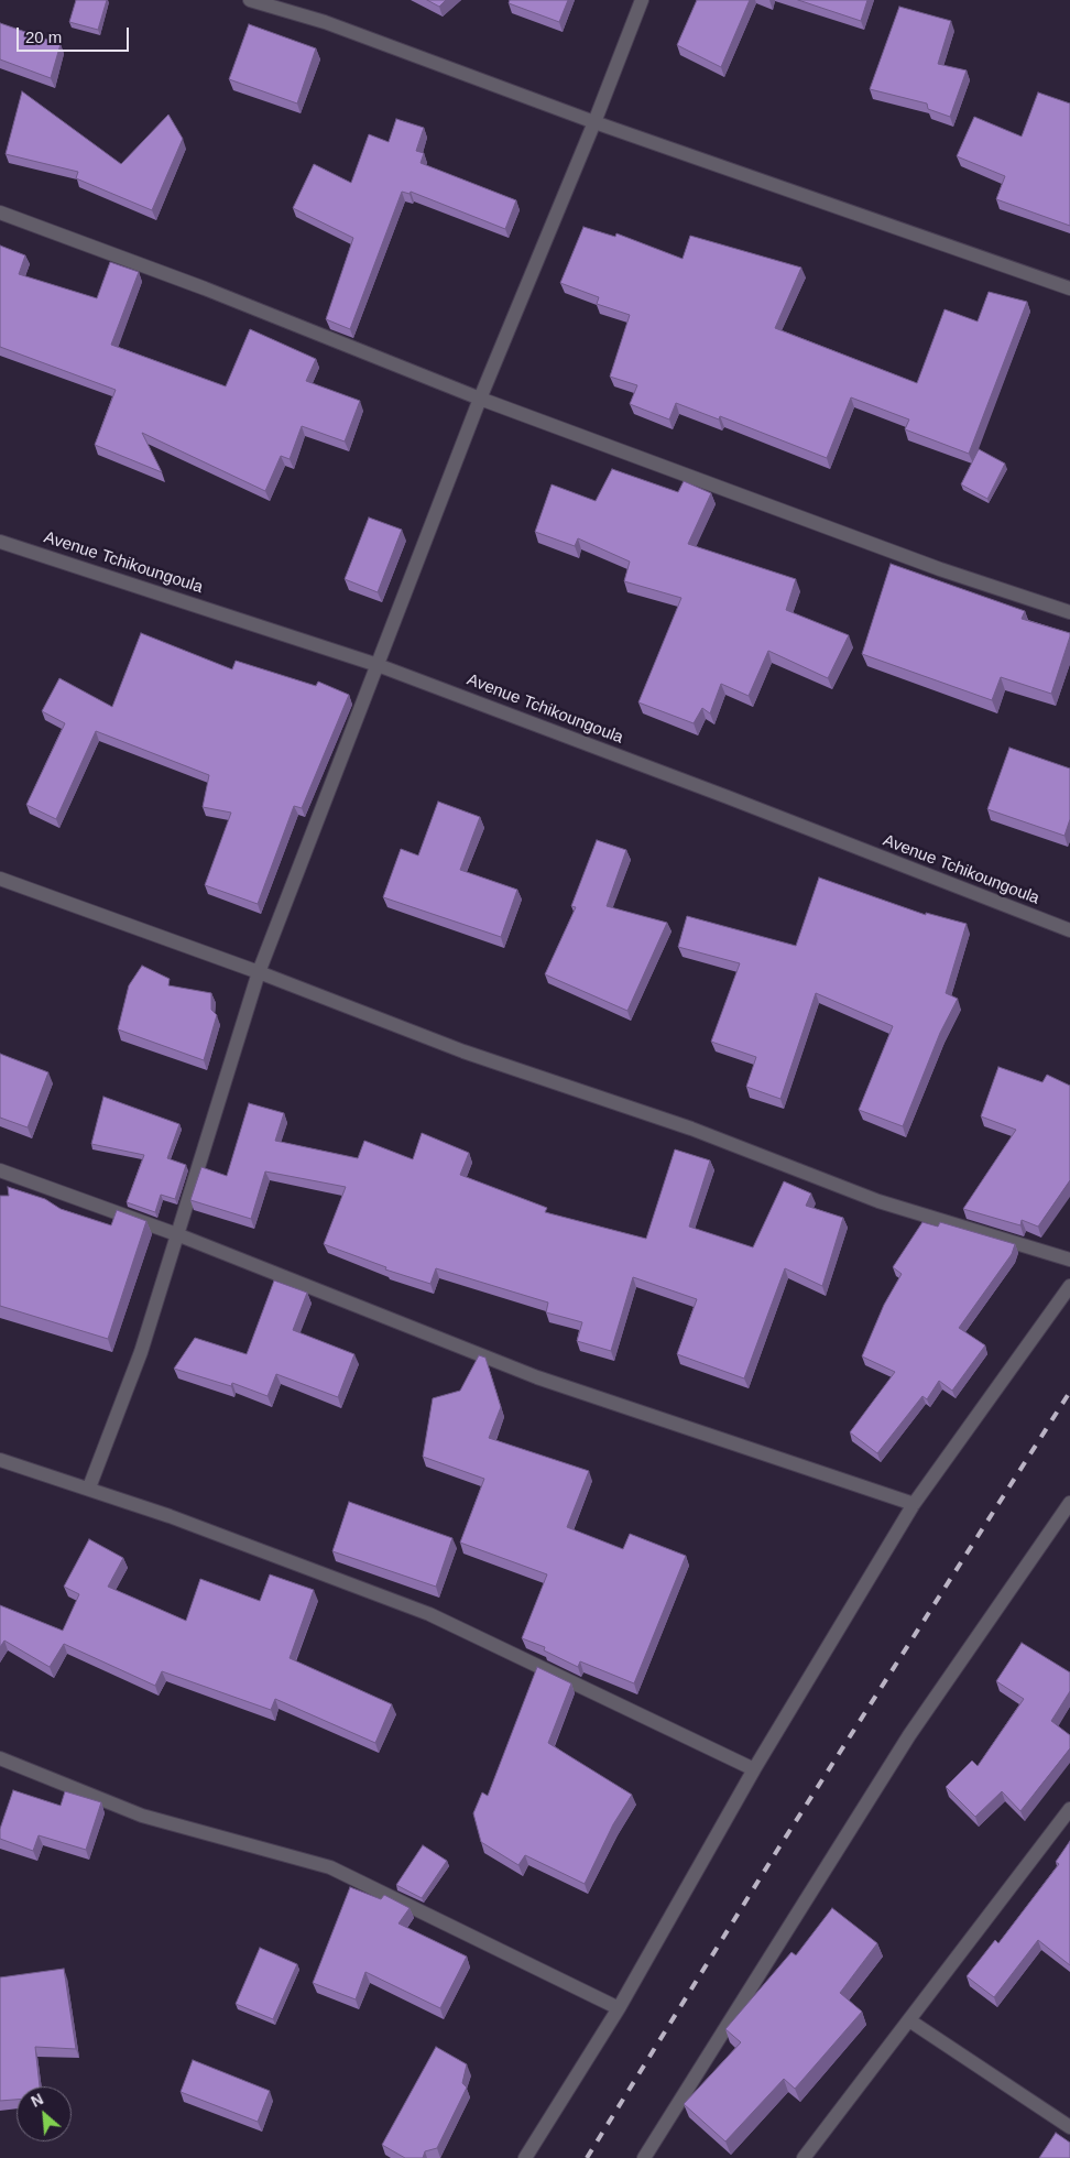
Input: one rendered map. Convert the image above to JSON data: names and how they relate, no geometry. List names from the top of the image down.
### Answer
{
  "streets": {
    "street": ["Avenue Tchikoungoula"]
  },
  "scale_bar": "20 m",
  "north": "top left"
}
